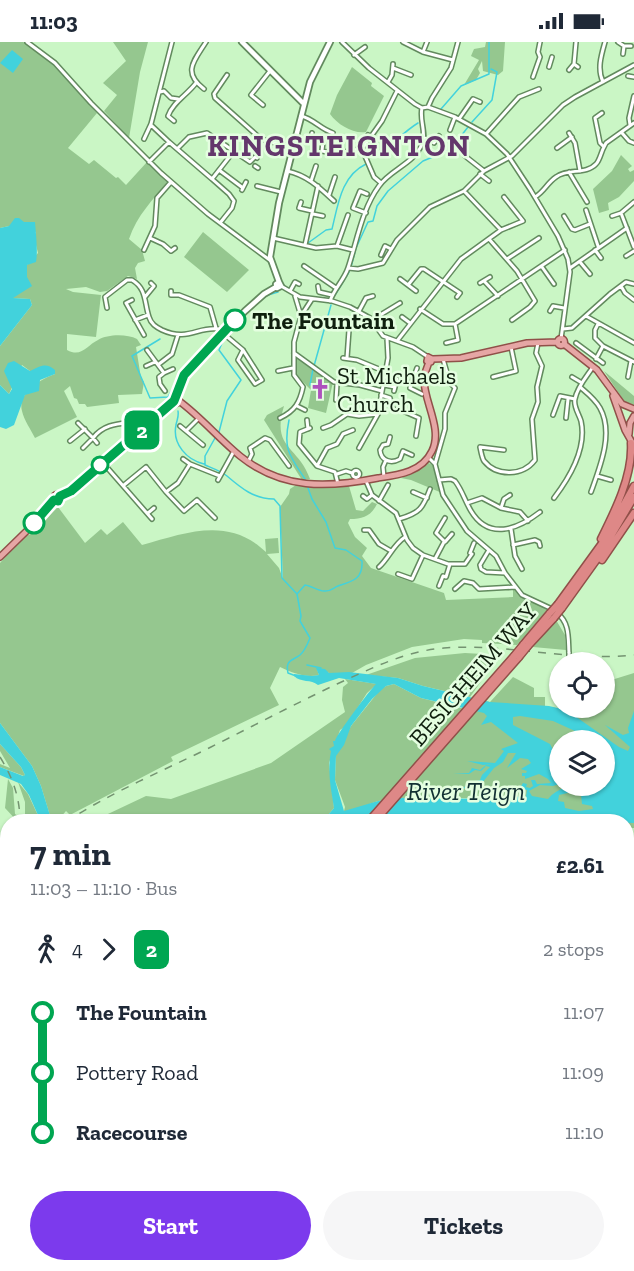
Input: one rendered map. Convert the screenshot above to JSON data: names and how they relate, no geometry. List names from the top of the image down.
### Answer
{
  "streets": {
    "highway": ["BESIGHEIM WAY"]
  },
  "districts": ["KINGSTEIGNTON"],
  "water": ["River Teign"],
  "places": {
    "other": ["The Fountain"],
    "church": ["St Michaels Church"]
  },
  "lines": ["bus line 2"],
  "page": {
    "status": "11:03",
    "on_map": "2",
    "heading": ["7 min", "11:03 – 11:10 · Bus", "£2.61"],
    "legs": ["4", "2", "2 stops"],
    "list": [
      {
        "name": "The Fountain",
        "value": "11:07"
      },
      {
        "name": "Pottery Road",
        "value": "11:09"
      },
      {
        "name": "Racecourse",
        "value": "11:10"
      }
    ],
    "buttons": ["Start", "Tickets"]
  }
}
